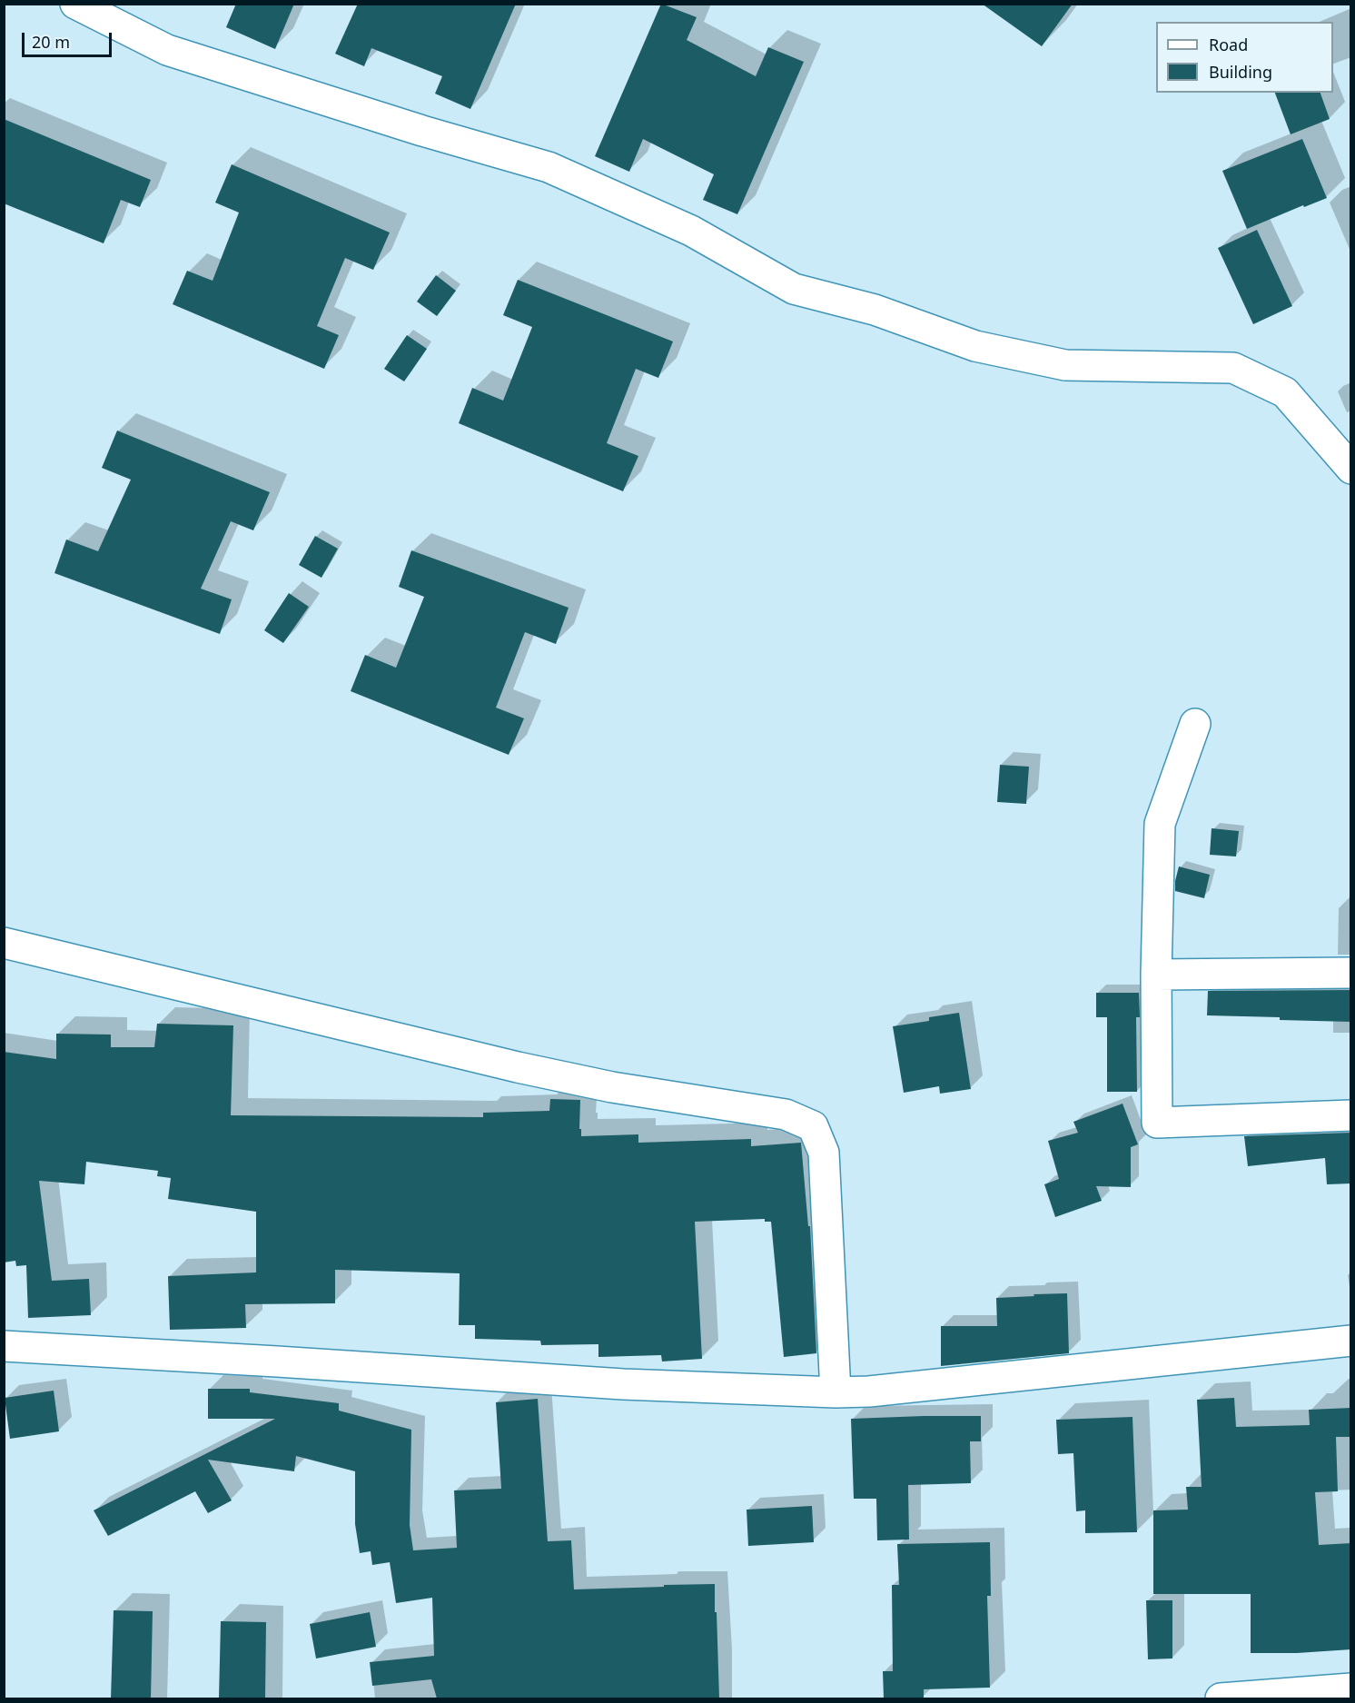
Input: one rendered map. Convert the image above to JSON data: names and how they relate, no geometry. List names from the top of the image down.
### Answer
{
  "legend": ["Road", "Building"],
  "scale_bar": "20 m"
}
